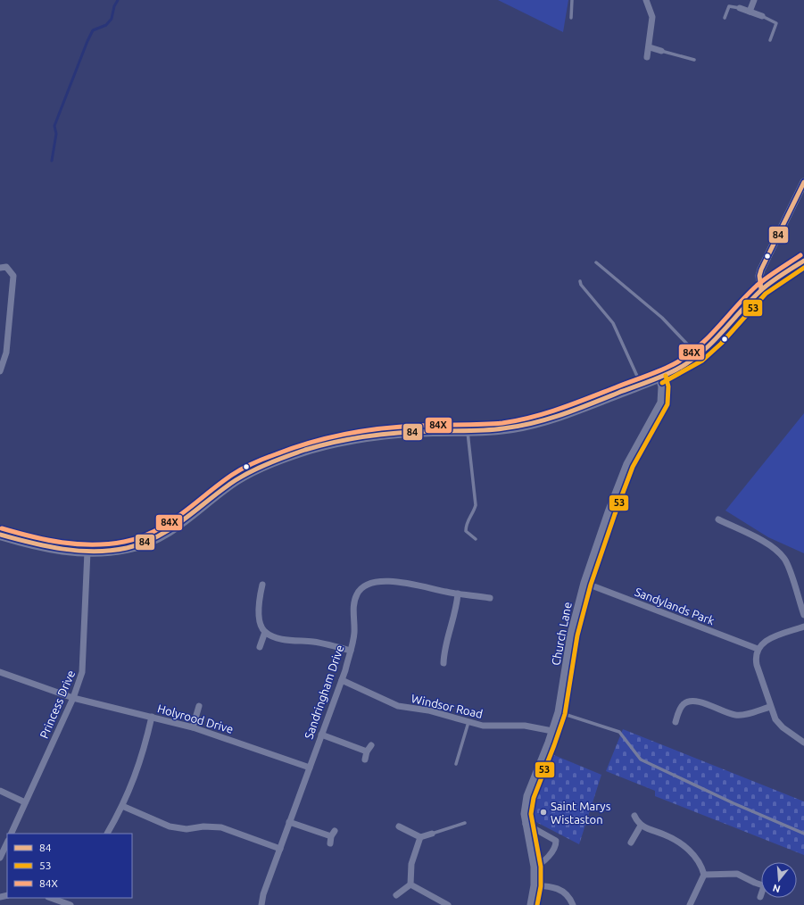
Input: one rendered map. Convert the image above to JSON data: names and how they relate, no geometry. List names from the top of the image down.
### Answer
{
  "streets": {
    "street": [
      "Sandylands Park",
      "Church Lane",
      "Sandringham Drive",
      "Princess Drive",
      "Windsor Road",
      "Holyrood Drive"
    ]
  },
  "crossings": [
    ["Sandylands Park", "Church Lane"],
    ["Church Lane", "Windsor Road"],
    ["Sandringham Drive", "Windsor Road"],
    ["Sandringham Drive", "Holyrood Drive"],
    ["Princess Drive", "Holyrood Drive"]
  ],
  "places": ["Saint Marys Wistaston"],
  "lines": ["transit line 84", "transit line 84X", "transit line 53"],
  "legend": ["84", "53", "84X"],
  "north": "bottom"
}
